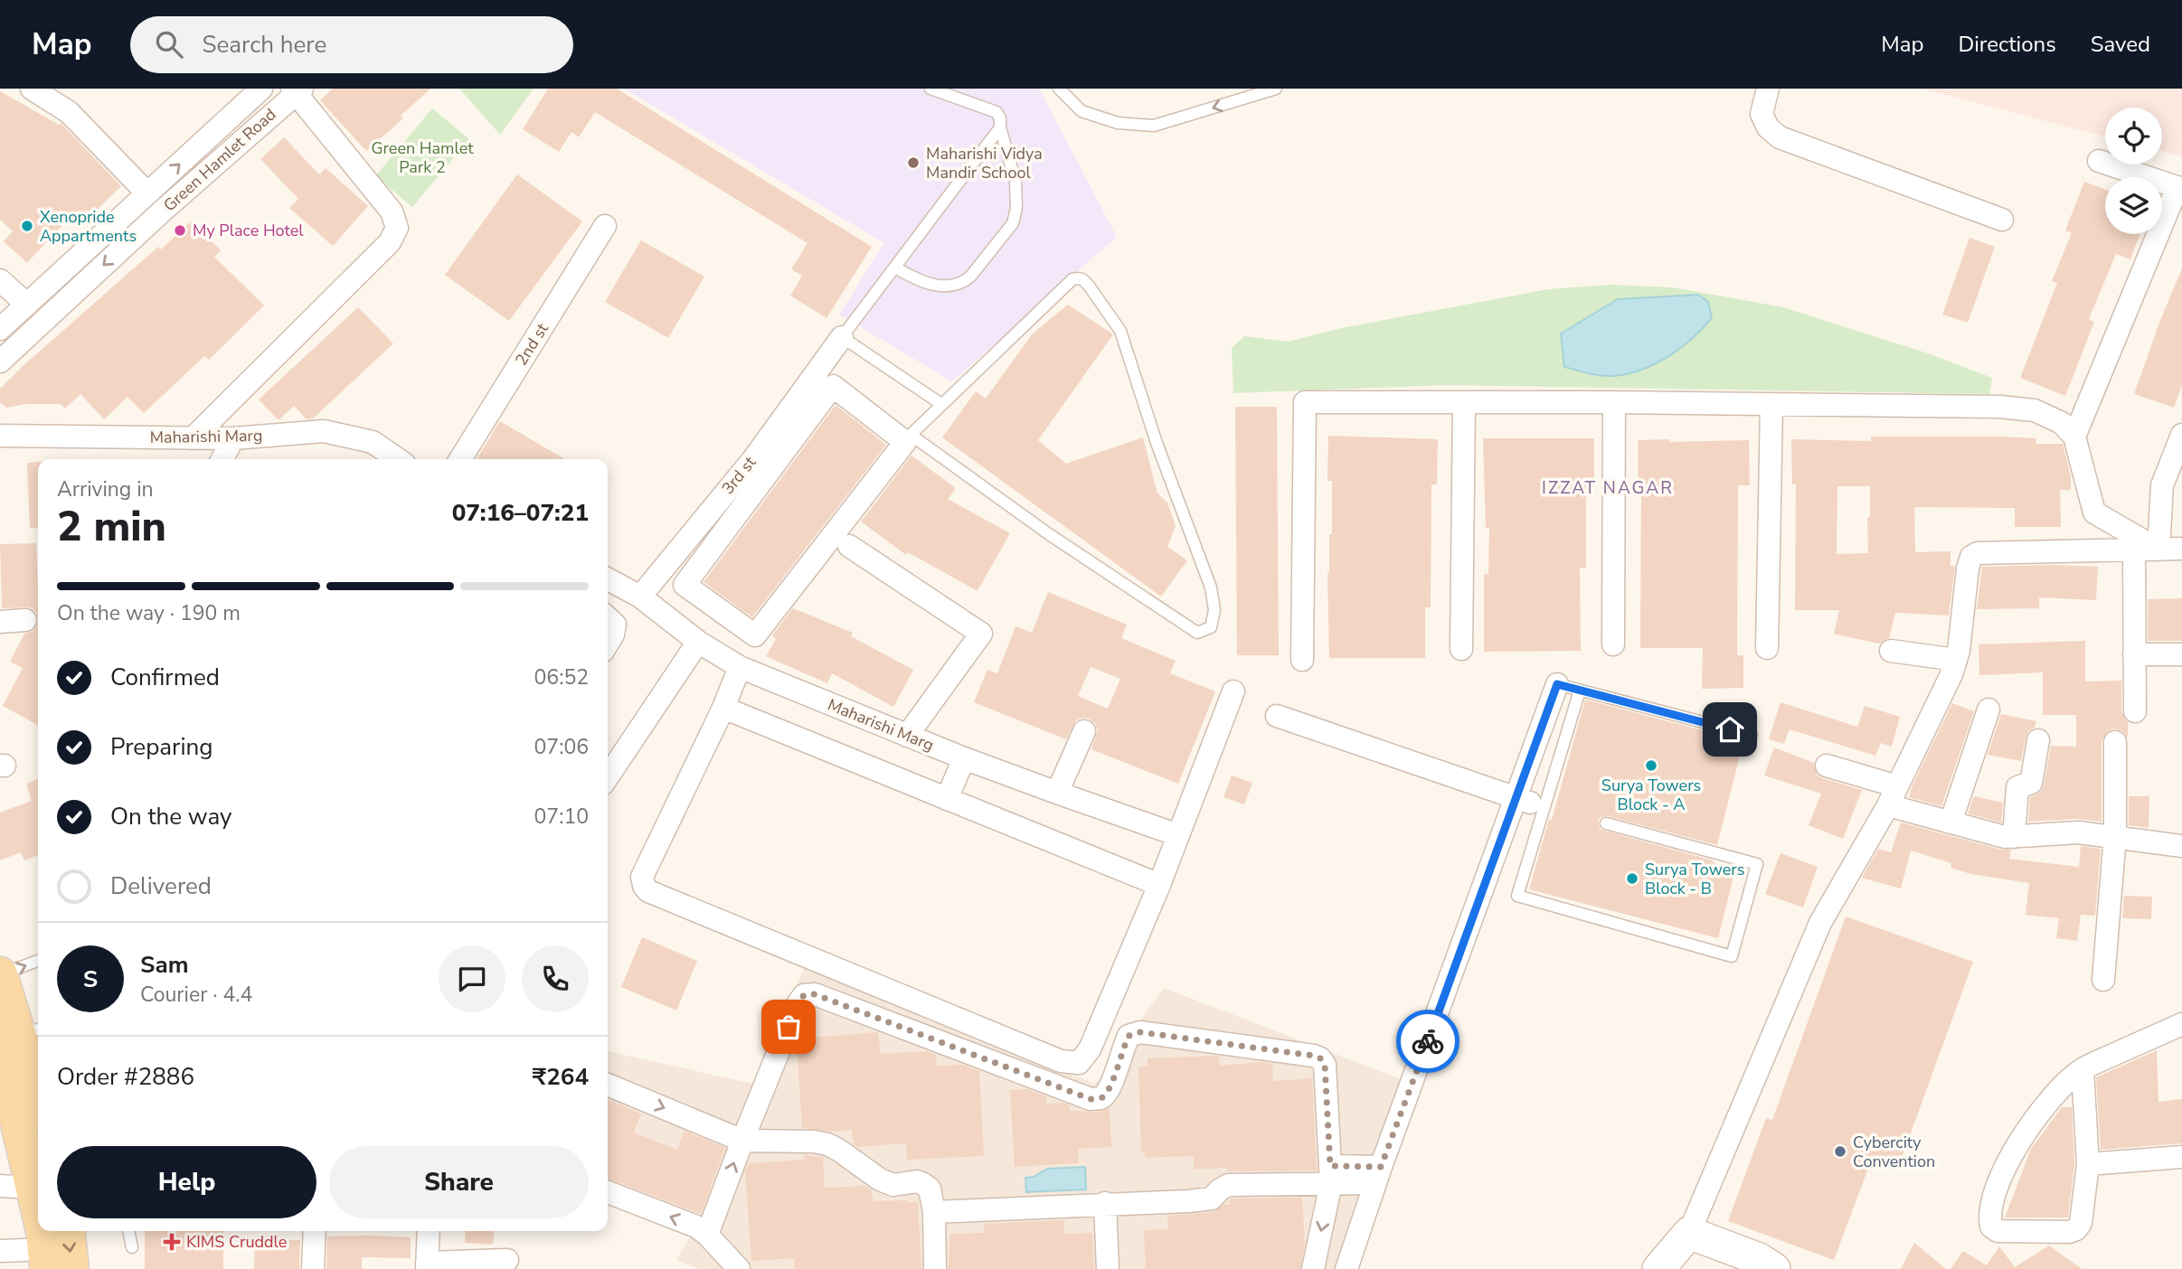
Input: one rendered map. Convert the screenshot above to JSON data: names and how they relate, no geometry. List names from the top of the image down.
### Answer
{
  "streets": {
    "street": [
      "Green Hamlet Road",
      "2nd st",
      "Maharishi Marg",
      "3rd st"
    ]
  },
  "crossings": [
    ["Maharishi Marg", "3rd st"]
  ],
  "districts": ["IZZAT NAGAR"],
  "parks": ["Green Hamlet Park 2"],
  "places": {
    "other": [
      "Maharishi Vidya Mandir School",
      "Xenopride Appartments",
      "My Place Hotel",
      "Surya Towers Block - A",
      "Surya Towers Block - B",
      "Cybercity Convention"
    ],
    "health": ["KIMS Cruddle"]
  },
  "page": {
    "header": "Map",
    "search": "Search here",
    "nav": ["Map", "Directions", "Saved"],
    "heading": ["2 min", "Arriving in", "07:16–07:21"],
    "panel": [
      "Sam",
      "Courier · 4.4",
      "Order #2886",
      "₹264"
    ],
    "bar": "On the way · 190 m",
    "list": [
      ["Confirmed", "06:52"],
      ["Preparing", "07:06"],
      ["On the way", "07:10"],
      "Delivered"
    ],
    "round": "S",
    "buttons": ["Help", "Share"]
  }
}
